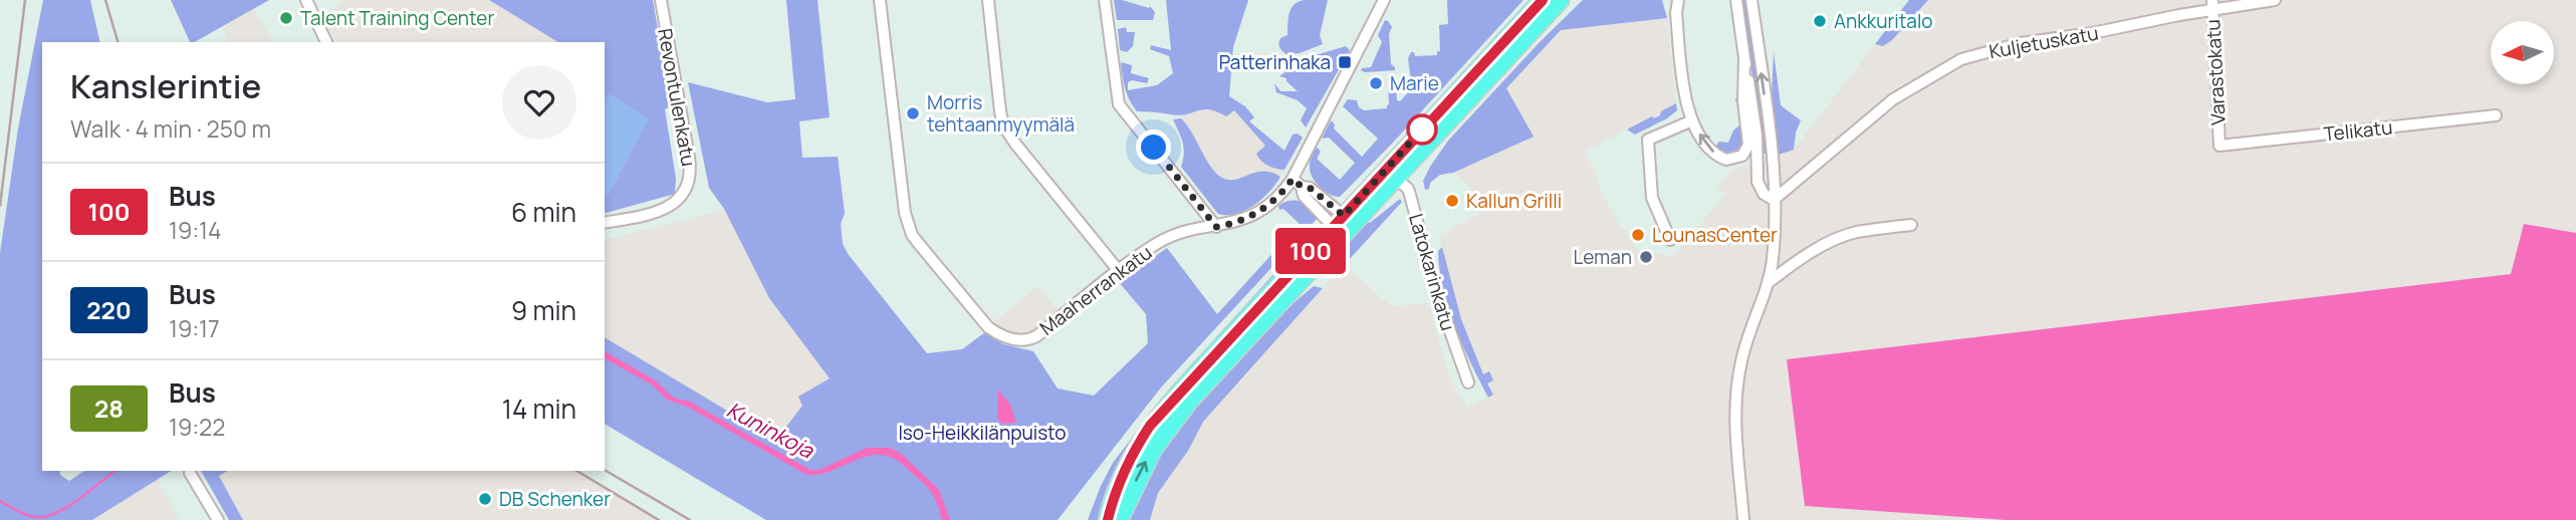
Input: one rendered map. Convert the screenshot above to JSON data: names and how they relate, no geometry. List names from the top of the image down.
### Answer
{
  "streets": {
    "street": [
      "Kuljetuskatu",
      "Varastokatu",
      "Revontulenkatu",
      "Telikatu",
      "Latokarinkatu",
      "Maaherrankatu"
    ]
  },
  "crossings": [
    ["Kuljetuskatu", "Varastokatu"],
    ["Varastokatu", "Telikatu"]
  ],
  "water": ["Kuninkoja"],
  "parks": ["Iso-Heikkilänpuisto"],
  "places": {
    "other": [
      "Talent Training Center",
      "Ankkuritalo",
      "Marie",
      "Morris tehtaanmyymälä",
      "Kallun Grilli",
      "LounasCenter",
      "Leman",
      "DB Schenker"
    ],
    "transit": ["Patterinhaka"]
  },
  "lines": ["bus line 100"],
  "north": "left",
  "page": {
    "on_map": "100",
    "heading": ["Kanslerintie", "Walk · 4 min · 250 m"],
    "list": [
      {
        "mark": "100",
        "name": "Bus",
        "note": "19:14",
        "value": "6 min"
      },
      {
        "mark": "220",
        "name": "Bus",
        "note": "19:17",
        "value": "9 min"
      },
      {
        "mark": "28",
        "name": "Bus",
        "note": "19:22",
        "value": "14 min"
      }
    ]
  }
}
